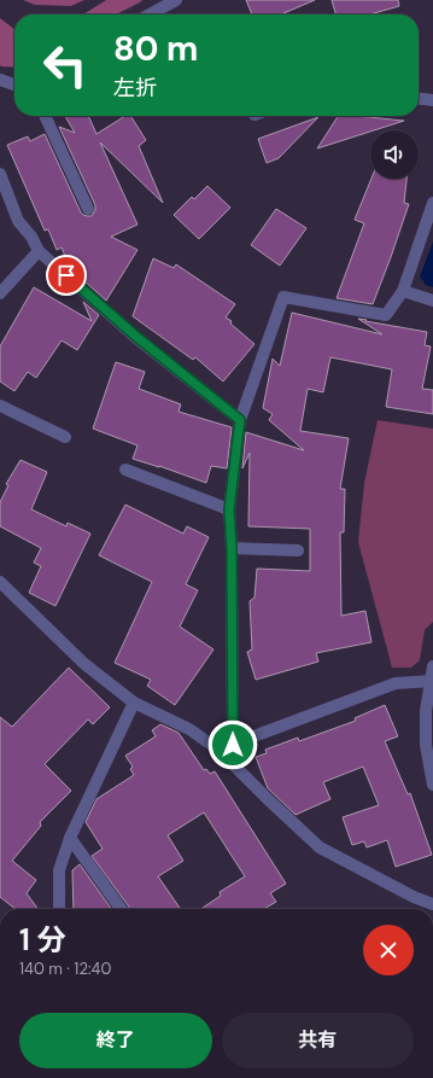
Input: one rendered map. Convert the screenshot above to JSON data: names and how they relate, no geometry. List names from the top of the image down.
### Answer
{
  "page": {
    "turn": ["80 m", "左折"],
    "heading": ["1 分", "140 m · 12:40"],
    "buttons": ["終了", "共有"]
  }
}
